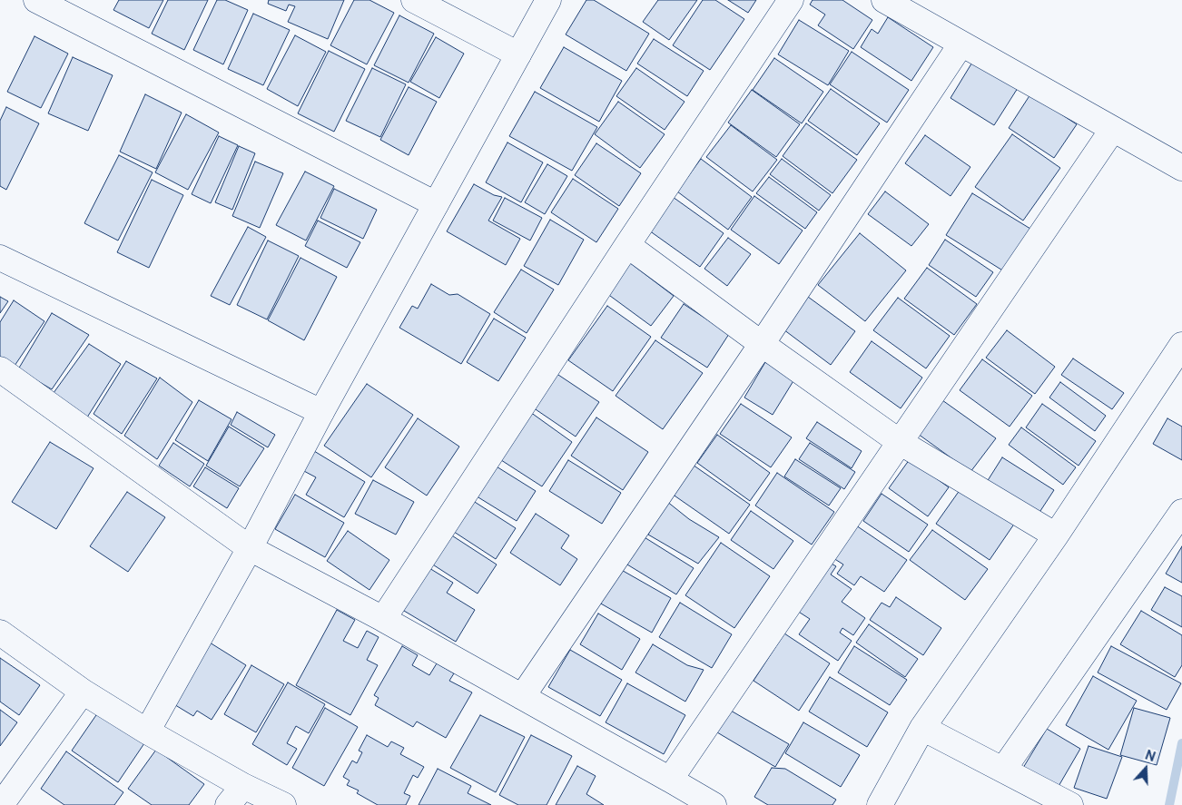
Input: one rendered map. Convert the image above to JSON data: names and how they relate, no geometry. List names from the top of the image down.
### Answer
{
  "north": "top"
}
